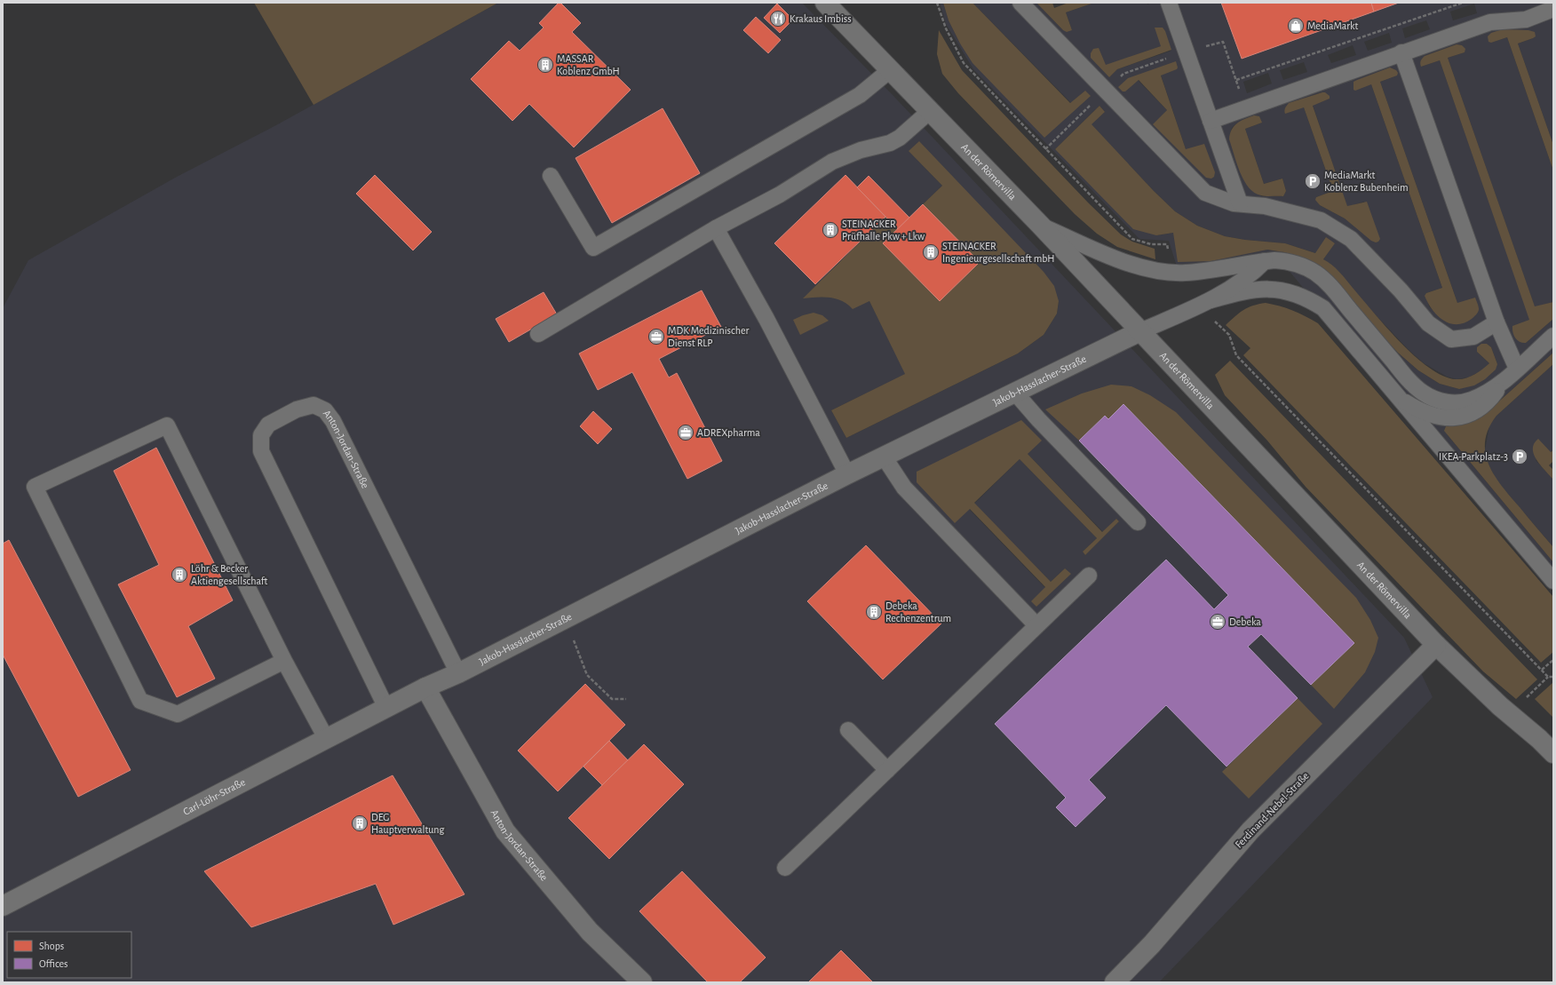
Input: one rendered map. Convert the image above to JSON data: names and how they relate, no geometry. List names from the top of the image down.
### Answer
{
  "streets": {
    "street": [
      "An der Römervilla",
      "Jakob-Hasslacher-Straße",
      "Anton-Jordan-Straße",
      "Carl-Löhr-Straße",
      "Ferdinand-Nebel-Straße"
    ]
  },
  "crossings": [
    ["An der Römervilla", "Jakob-Hasslacher-Straße"],
    ["An der Römervilla", "Ferdinand-Nebel-Straße"],
    ["Jakob-Hasslacher-Straße", "Anton-Jordan-Straße"],
    ["Jakob-Hasslacher-Straße", "Carl-Löhr-Straße"],
    ["Anton-Jordan-Straße", "Carl-Löhr-Straße"]
  ],
  "places": {
    "restaurant": ["Krakaus Imbiss"],
    "shop": ["MediaMarkt"],
    "building": [
      "MASSAR Koblenz GmbH",
      "STEINACKER Prüfhalle Pkw + Lkw",
      "STEINACKER Ingenieurgesellschaft mbH",
      "Löhr & Becker Aktiengesellschaft",
      "Debeka Rechenzentrum",
      "DEG Hauptverwaltung"
    ],
    "parking": ["MediaMarkt Koblenz Bubenheim", "IKEA-Parkplatz-3"],
    "office": ["MDK Medizinischer Dienst RLP", "ADREXpharma", "Debeka"]
  },
  "legend": ["Shops", "Offices"]
}
